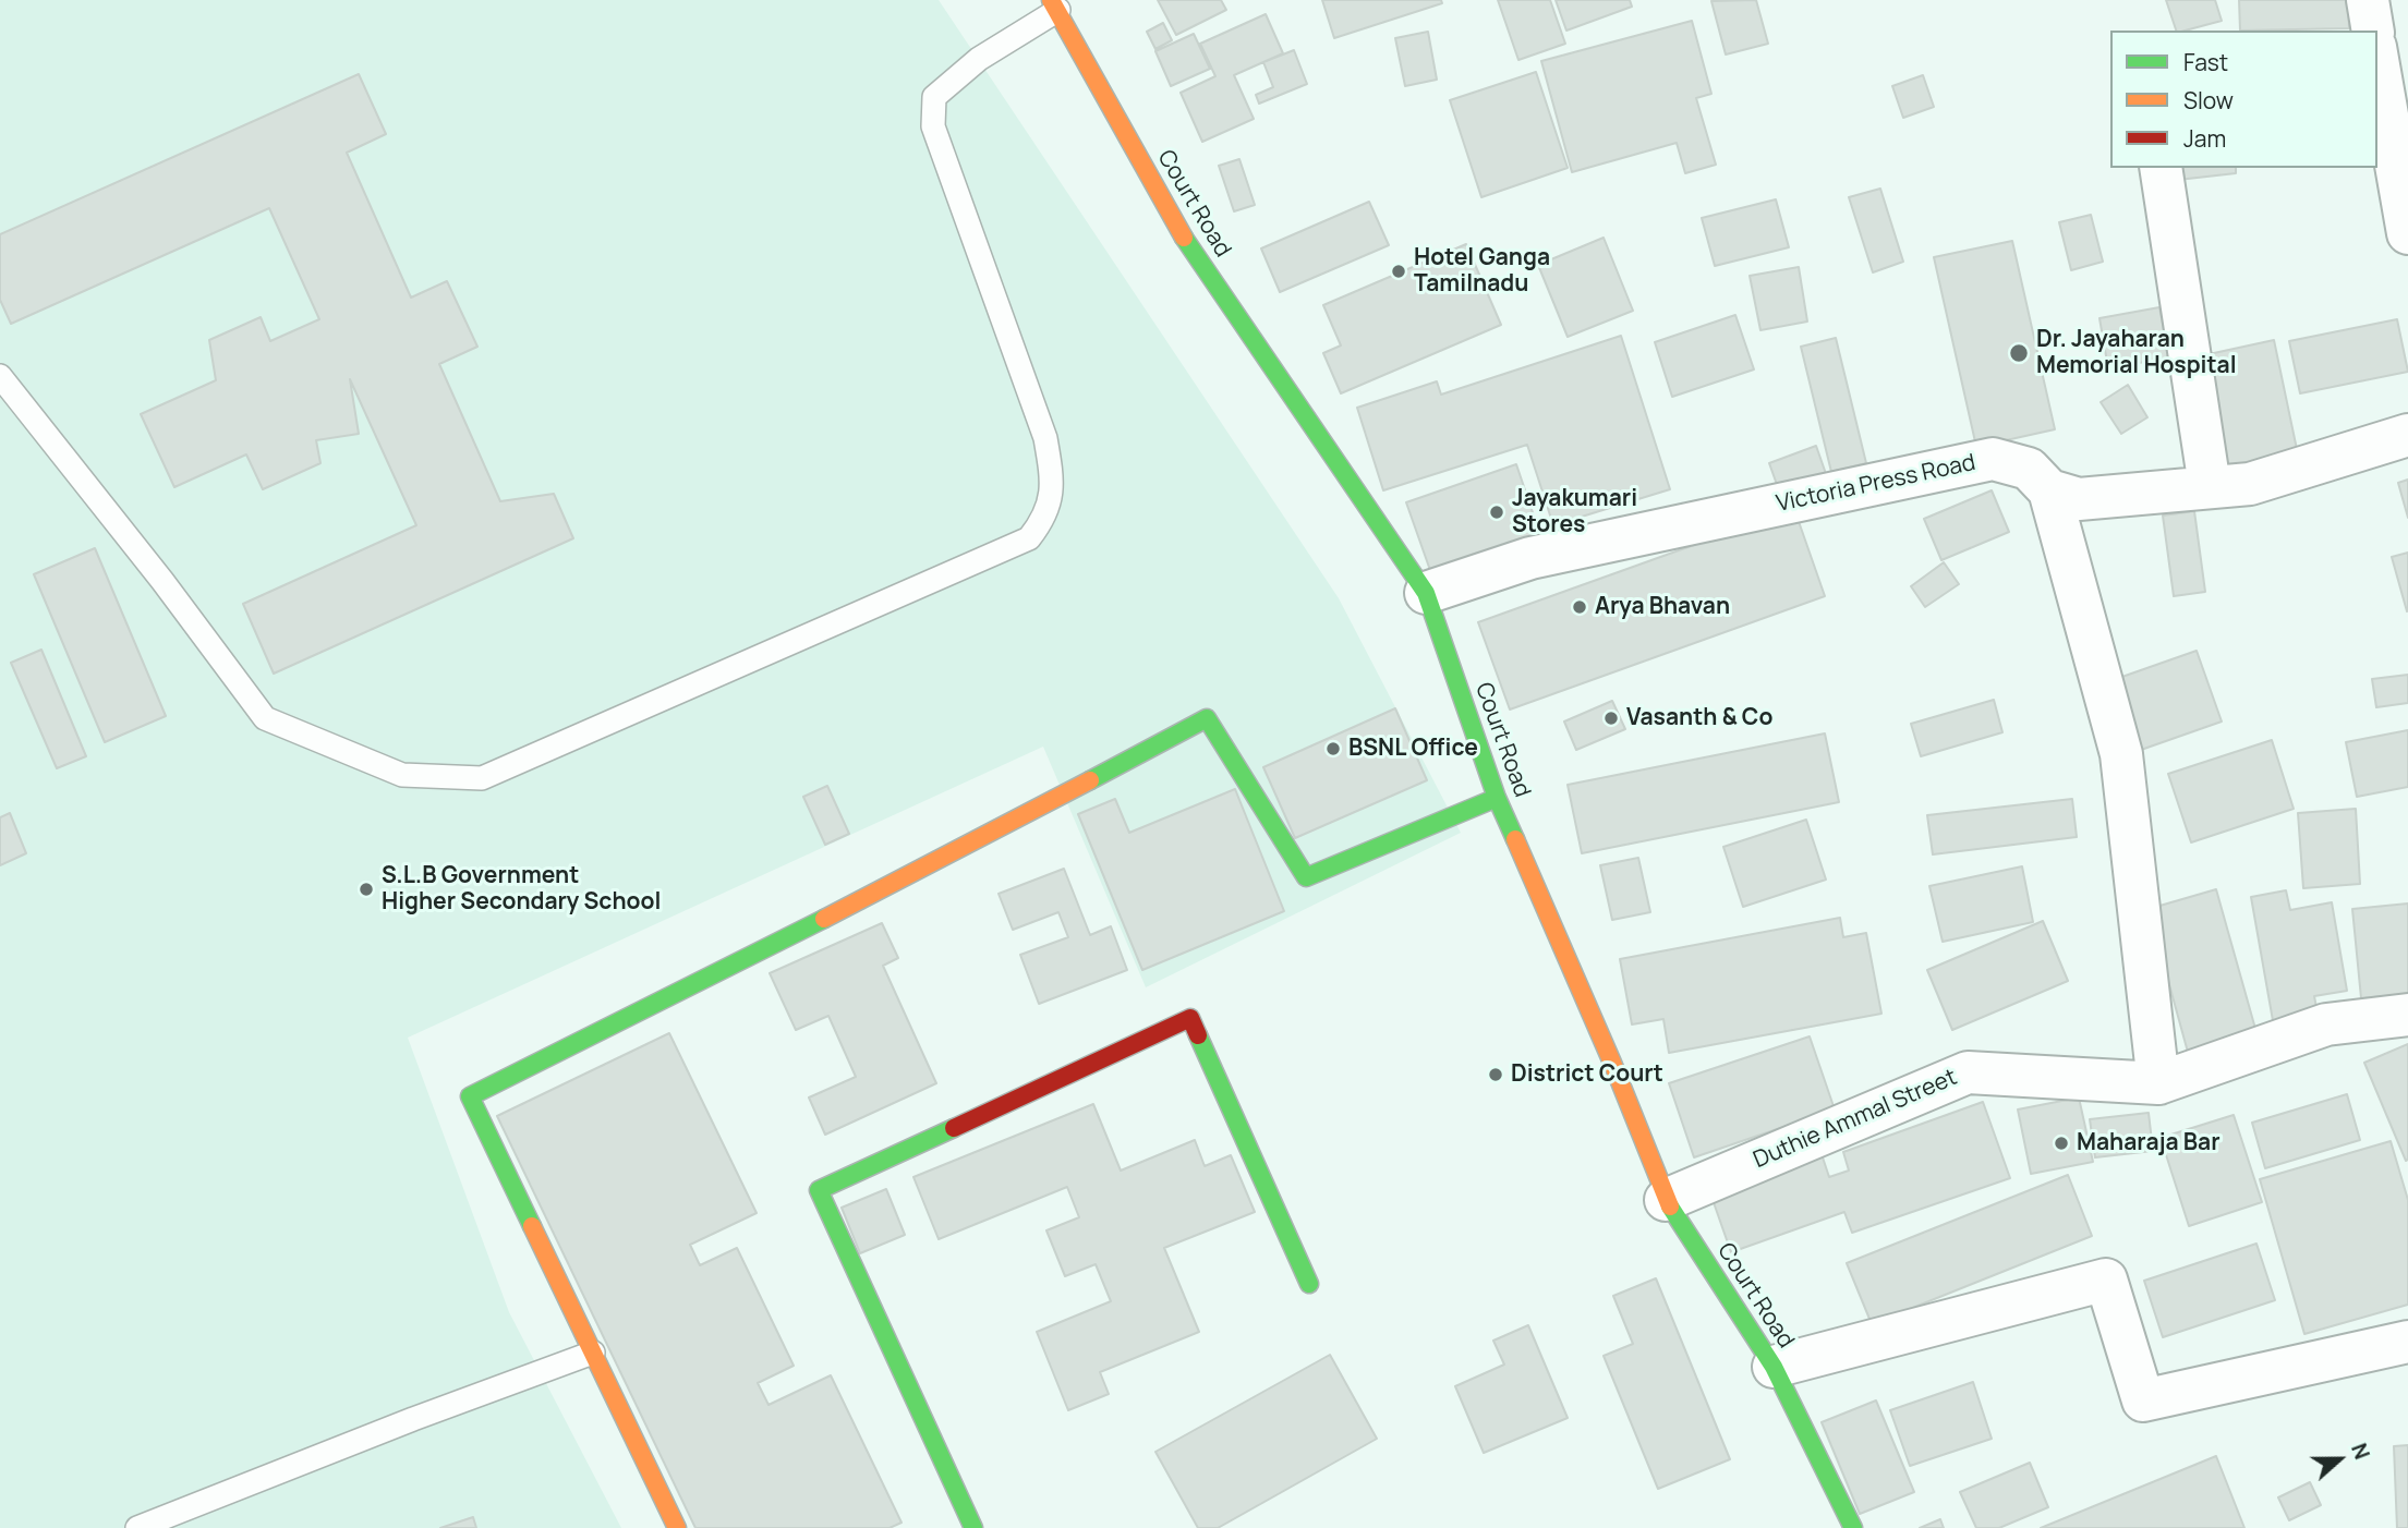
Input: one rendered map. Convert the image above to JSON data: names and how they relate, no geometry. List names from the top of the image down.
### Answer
{
  "streets": {
    "street": ["Court Road", "Victoria Press Road", "Duthie Ammal Street"]
  },
  "crossings": [
    ["Court Road", "Victoria Press Road"],
    ["Court Road", "Duthie Ammal Street"]
  ],
  "places": [
    "Hotel Ganga Tamilnadu",
    "Dr. Jayaharan Memorial Hospital",
    "Jayakumari Stores",
    "Arya Bhavan",
    "Vasanth & Co",
    "BSNL Office",
    "S.L.B Government Higher Secondary School",
    "District Court",
    "Maharaja Bar"
  ],
  "legend": ["Fast", "Slow", "Jam"],
  "north": "right"
}
